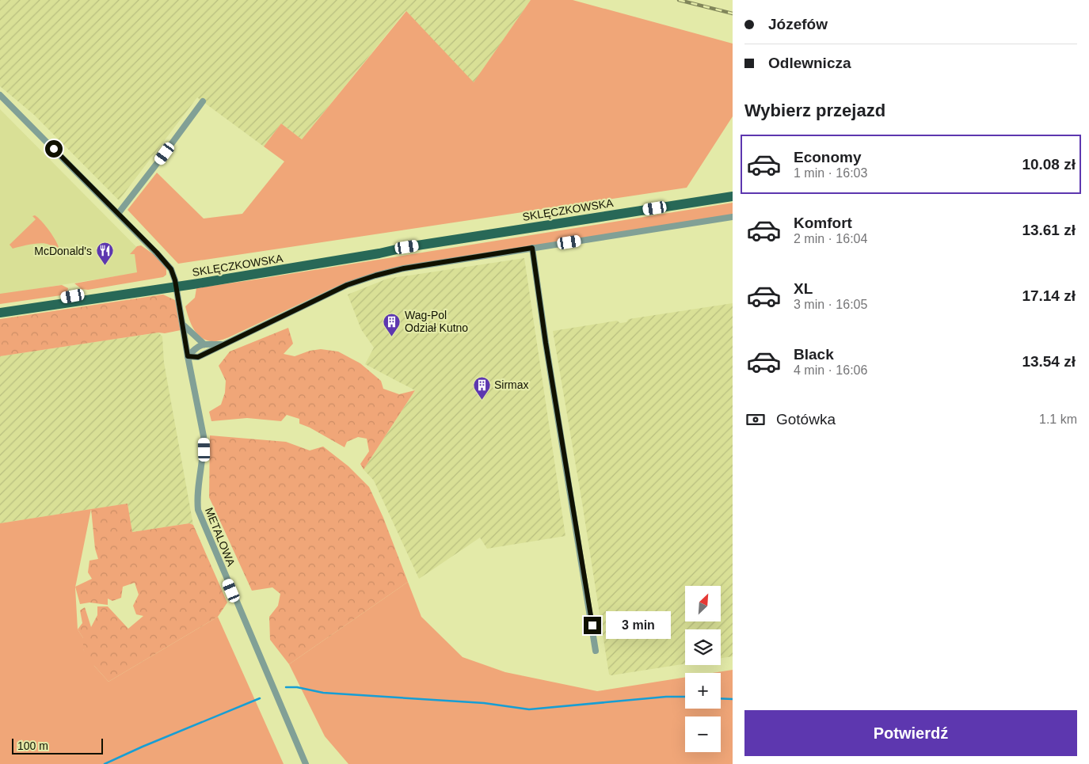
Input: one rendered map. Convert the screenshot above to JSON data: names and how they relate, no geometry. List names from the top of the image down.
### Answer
{
  "streets": {
    "main road": ["SKLĘCZKOWSKA"],
    "street": ["METALOWA"]
  },
  "crossings": [
    ["SKLĘCZKOWSKA", "METALOWA"]
  ],
  "places": {
    "restaurant": ["McDonald's"],
    "building": ["Wag-Pol Odział Kutno", "Sirmax"]
  },
  "scale_bar": "100 m",
  "north": "top right",
  "page": {
    "banner": ["Józefów", "Odlewnicza"],
    "heading": "Wybierz przejazd",
    "list": [
      {
        "name": "Economy",
        "note": "1 min · 16:03",
        "value": "10.08 zł"
      },
      {
        "name": "Komfort",
        "note": "2 min · 16:04",
        "value": "13.61 zł"
      },
      {
        "name": "XL",
        "note": "3 min · 16:05",
        "value": "17.14 zł"
      },
      {
        "name": "Black",
        "note": "4 min · 16:06",
        "value": "13.54 zł"
      }
    ],
    "pay": ["Gotówka", "1.1 km"],
    "map_buttons": ["+", "−"],
    "bubble": "3 min",
    "buttons": "Potwierdź",
    "scale": "100 m"
  }
}
